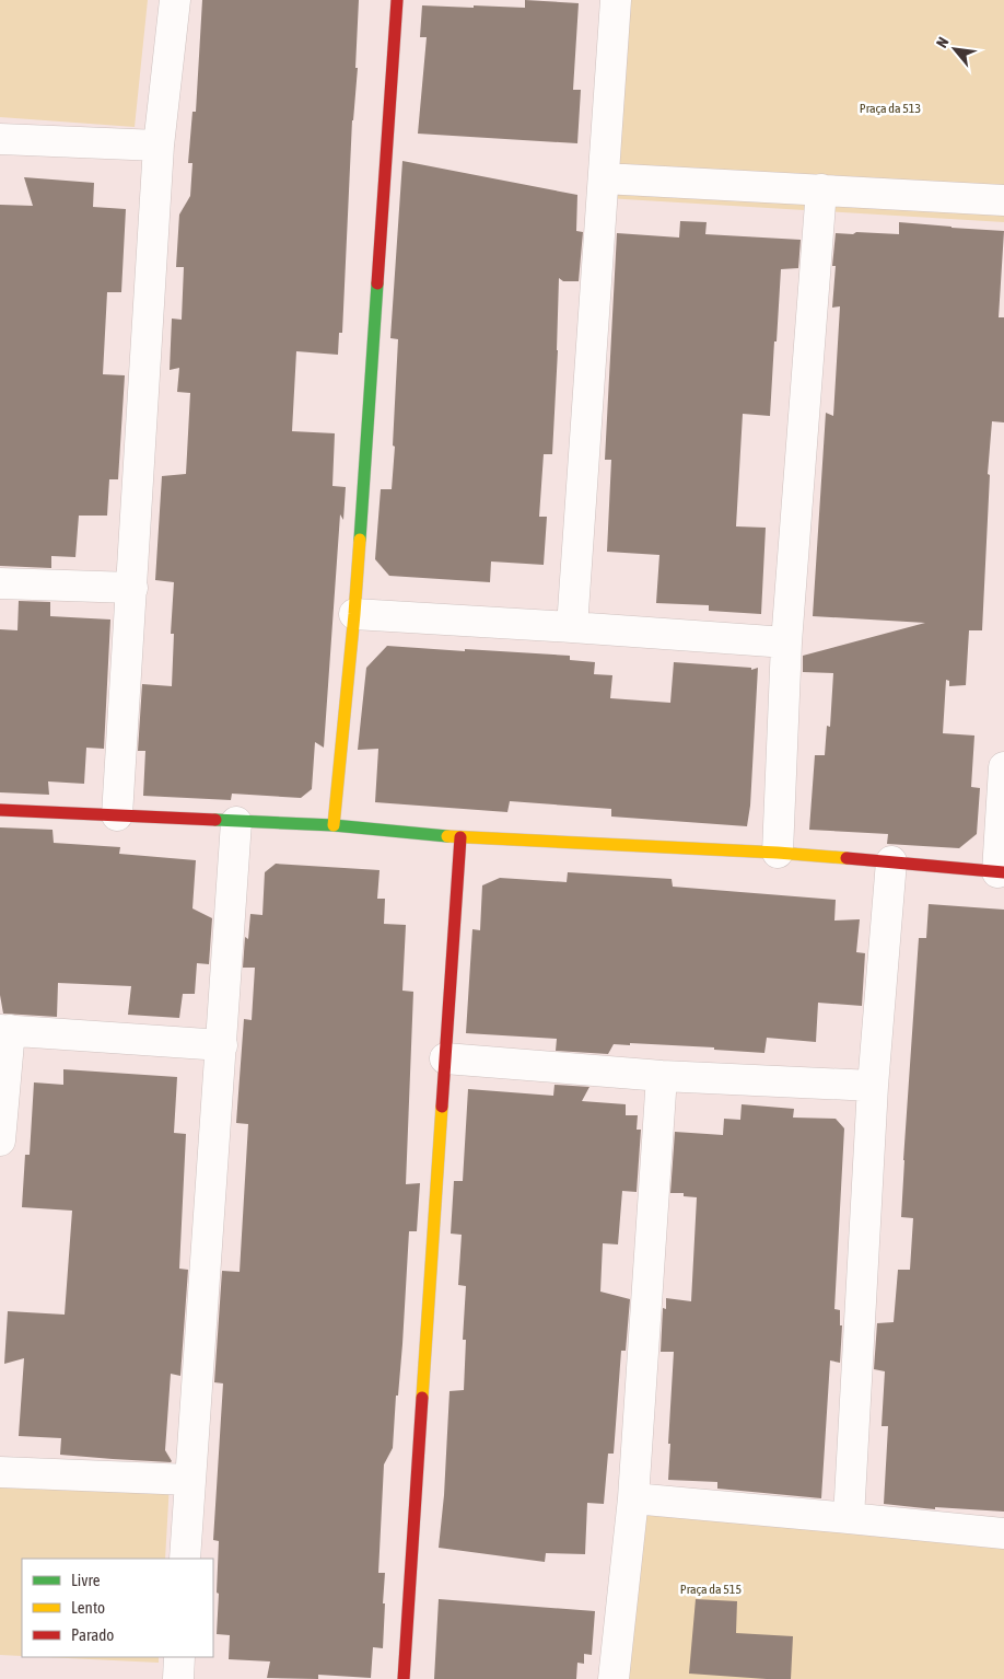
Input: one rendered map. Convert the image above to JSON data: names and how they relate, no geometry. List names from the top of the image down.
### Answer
{
  "parks": ["Praça da 513", "Praça da 515"],
  "legend": ["Livre", "Lento", "Parado"],
  "north": "top left"
}
